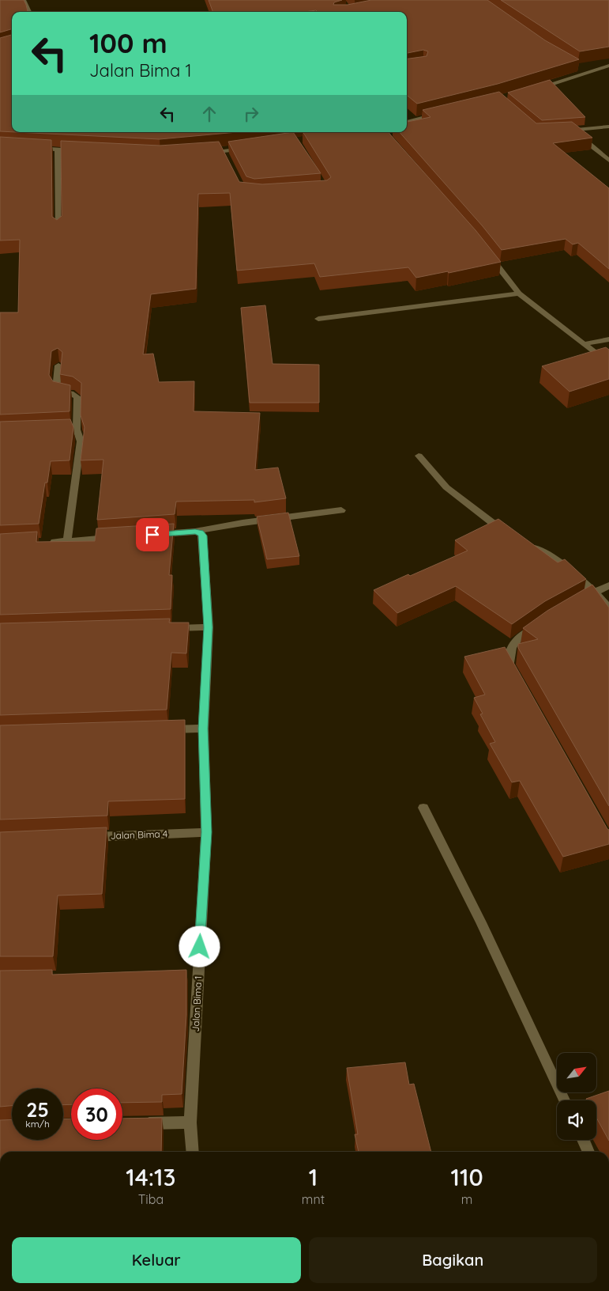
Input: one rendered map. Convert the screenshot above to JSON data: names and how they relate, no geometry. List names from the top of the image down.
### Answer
{
  "streets": {
    "street": ["Jalan Bima 4", "Jalan Bima 1"]
  },
  "crossings": [
    ["Jalan Bima 4", "Jalan Bima 1"]
  ],
  "north": "top right",
  "page": {
    "turn": ["100 m", "Jalan Bima 1"],
    "speed": "25 km/h",
    "limit": "30",
    "eta": [
      "14:13",
      "Tiba",
      "1",
      "mnt",
      "110",
      "m"
    ],
    "buttons": ["Keluar", "Bagikan"]
  }
}
